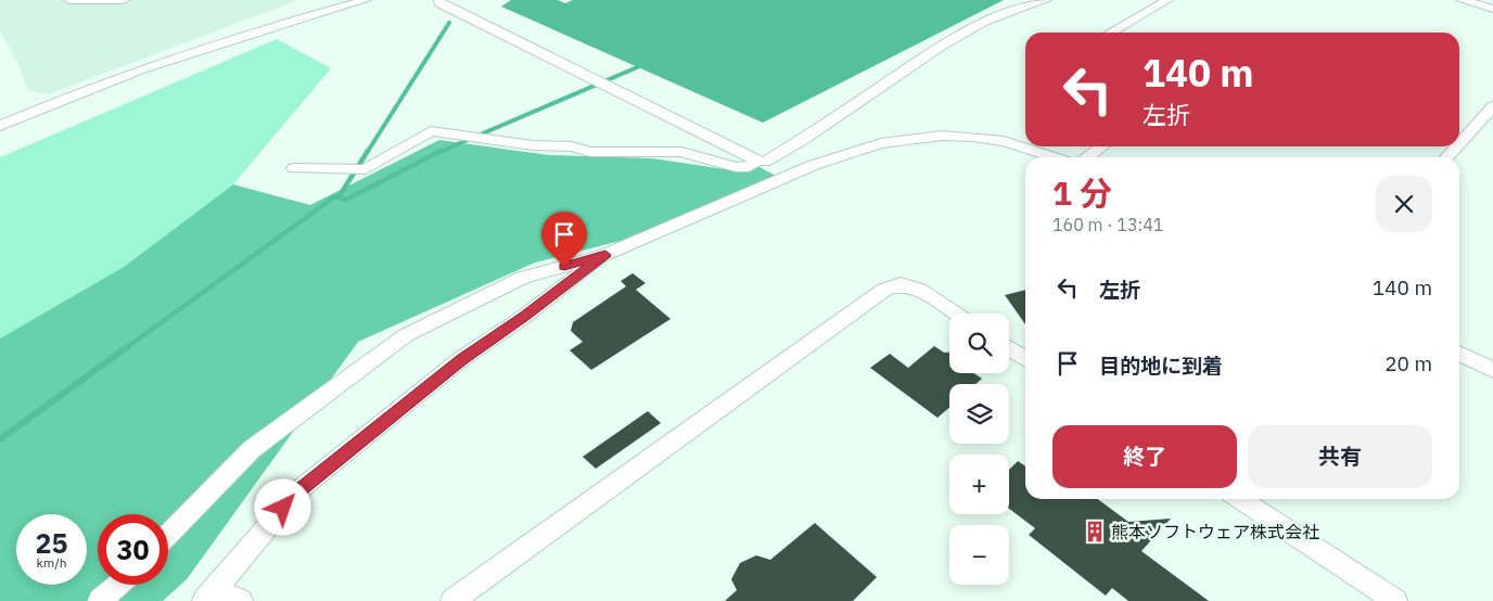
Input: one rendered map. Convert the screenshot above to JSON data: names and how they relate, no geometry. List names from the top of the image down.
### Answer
{
  "places": {
    "building": ["熊本ソフトウェア株式会社"]
  },
  "page": {
    "turn": ["140 m", "左折"],
    "heading": ["1 分", "160 m · 13:41"],
    "list": [
      {
        "name": "左折",
        "value": "140 m"
      },
      {
        "name": "目的地に到着",
        "value": "20 m"
      }
    ],
    "map_buttons": ["+", "−"],
    "buttons": ["終了", "共有"],
    "speed": "25 km/h",
    "limit": "30"
  }
}
